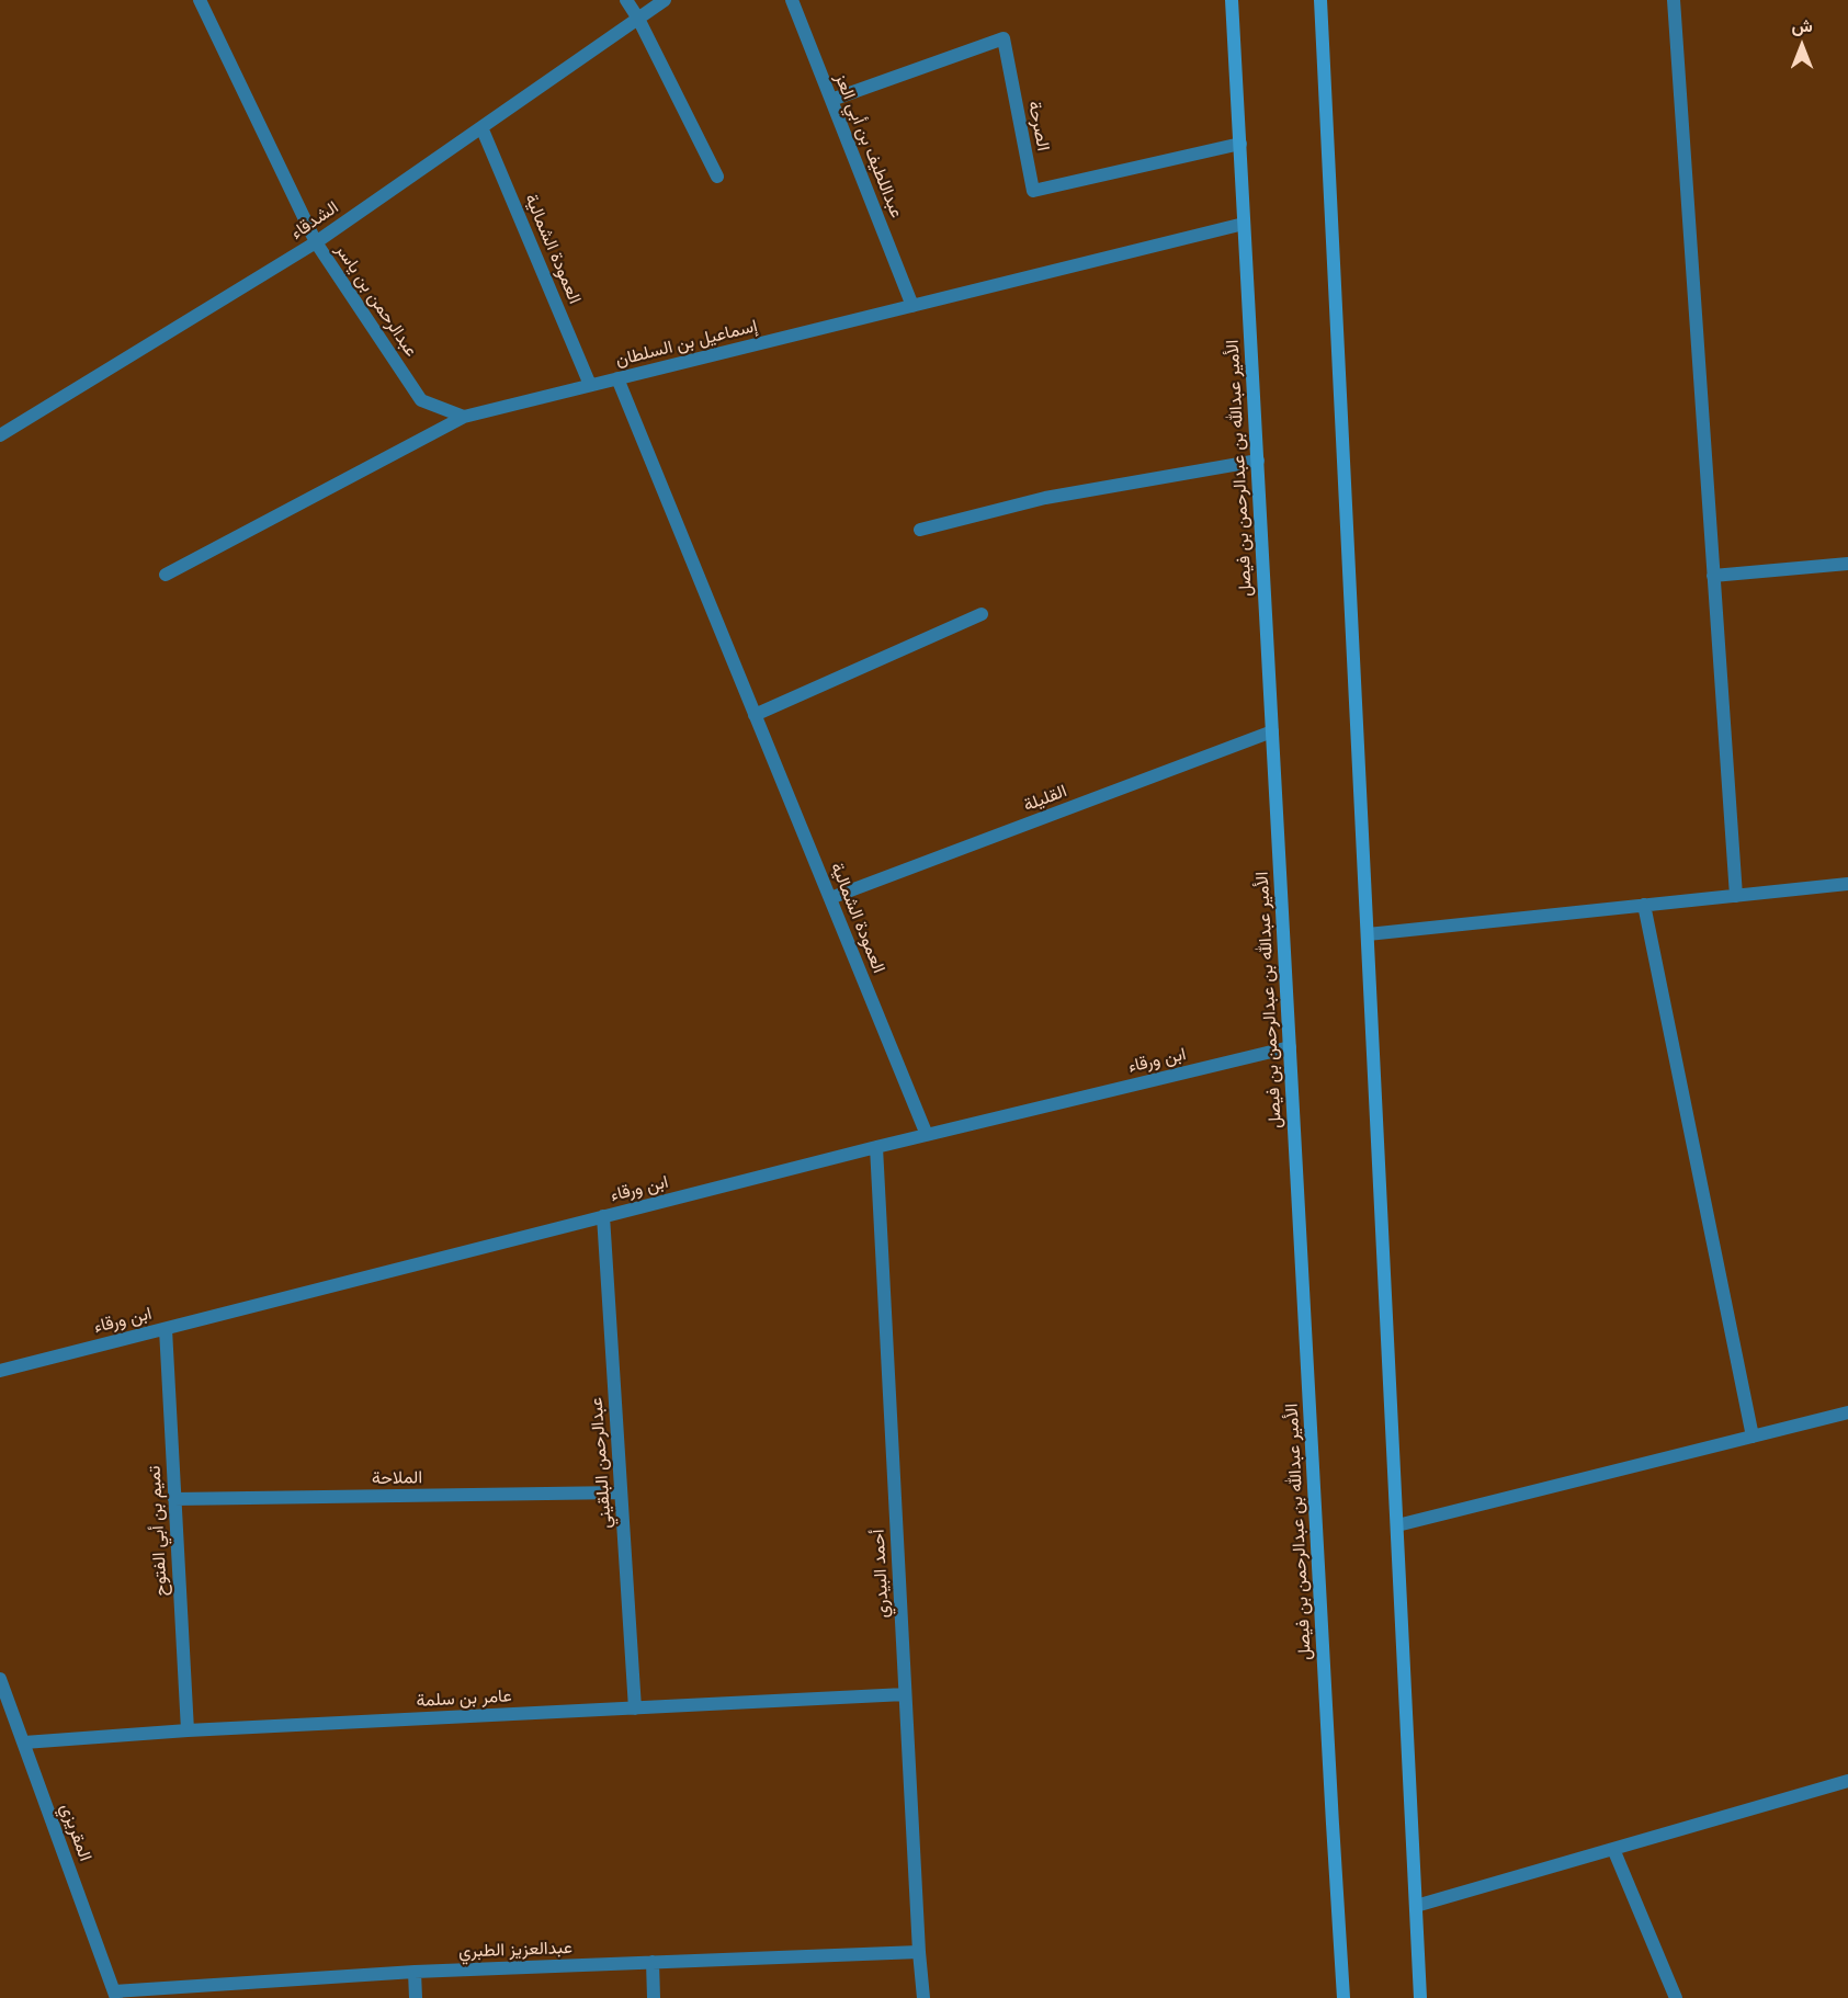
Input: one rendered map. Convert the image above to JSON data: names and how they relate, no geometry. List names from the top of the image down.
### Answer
{
  "streets": {
    "main road": ["الأمير عبدالله بن عبدالرحمن بن فيصل"],
    "street": [
      "الصرحة",
      "عبداللطيف بن أبي العز",
      "الشدقاء",
      "العمودة الشمالية",
      "عبدالرحمن بن ياسر",
      "إسماعيل بن السلطان",
      "القليلة",
      "ابن ورقاء",
      "عبدالرحمن البلقيني",
      "الملاحة",
      "تميم بن أبي الفتوح",
      "أحمد البيدري",
      "عامر بن سلمة",
      "المقريزي",
      "عبدالعزيز الطبري"
    ]
  },
  "crossings": [
    ["الصرحة", "عبداللطيف بن أبي العز"],
    ["الصرحة", "الأمير عبدالله بن عبدالرحمن بن فيصل"],
    ["عبداللطيف بن أبي العز", "إسماعيل بن السلطان"],
    ["الشدقاء", "العمودة الشمالية"],
    ["الشدقاء", "عبدالرحمن بن ياسر"],
    ["العمودة الشمالية", "إسماعيل بن السلطان"],
    ["العمودة الشمالية", "القليلة"],
    ["العمودة الشمالية", "ابن ورقاء"],
    ["عبدالرحمن بن ياسر", "إسماعيل بن السلطان"],
    ["إسماعيل بن السلطان", "الأمير عبدالله بن عبدالرحمن بن فيصل"],
    ["الأمير عبدالله بن عبدالرحمن بن فيصل", "القليلة"],
    ["الأمير عبدالله بن عبدالرحمن بن فيصل", "ابن ورقاء"],
    ["ابن ورقاء", "عبدالرحمن البلقيني"],
    ["ابن ورقاء", "تميم بن أبي الفتوح"],
    ["ابن ورقاء", "أحمد البيدري"],
    ["عبدالرحمن البلقيني", "الملاحة"],
    ["عبدالرحمن البلقيني", "عامر بن سلمة"],
    ["الملاحة", "تميم بن أبي الفتوح"],
    ["تميم بن أبي الفتوح", "عامر بن سلمة"],
    ["أحمد البيدري", "عامر بن سلمة"],
    ["أحمد البيدري", "عبدالعزيز الطبري"],
    ["عامر بن سلمة", "المقريزي"],
    ["المقريزي", "عبدالعزيز الطبري"]
  ],
  "north": "top"
}
